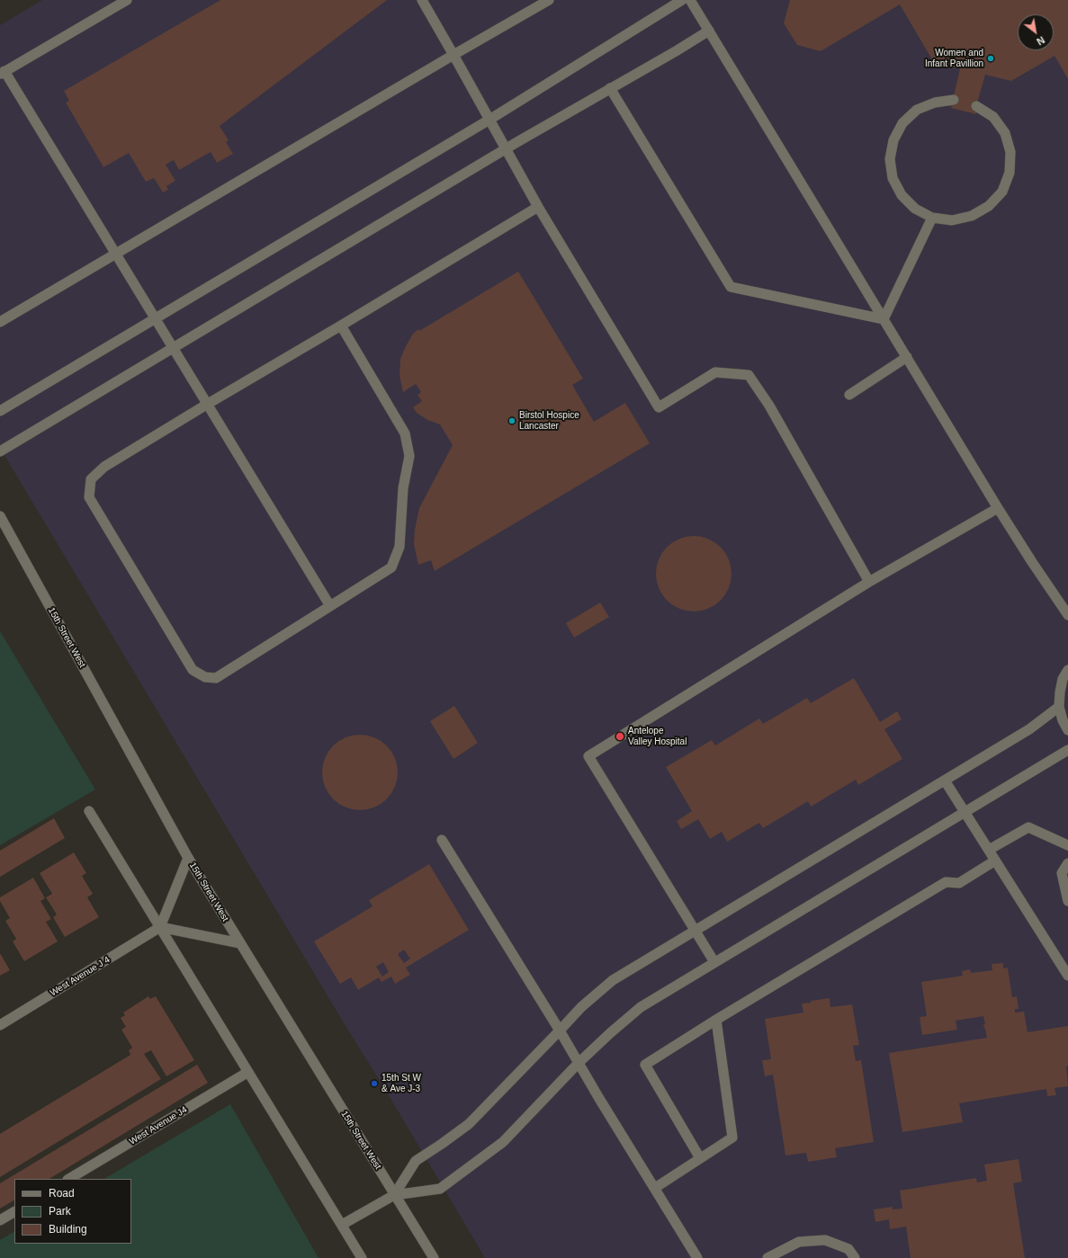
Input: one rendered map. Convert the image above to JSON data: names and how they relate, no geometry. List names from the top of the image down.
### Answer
{
  "streets": {
    "street": ["15th Street West", "West Avenue J 4", "West Avenue J4"]
  },
  "places": [
    "Women and Infant Pavillion",
    "Birstol Hospice Lancaster",
    "Antelope Valley Hospital",
    "15th St W & Ave J-3"
  ],
  "legend": ["Road", "Park", "Building"],
  "north": "bottom right"
}
